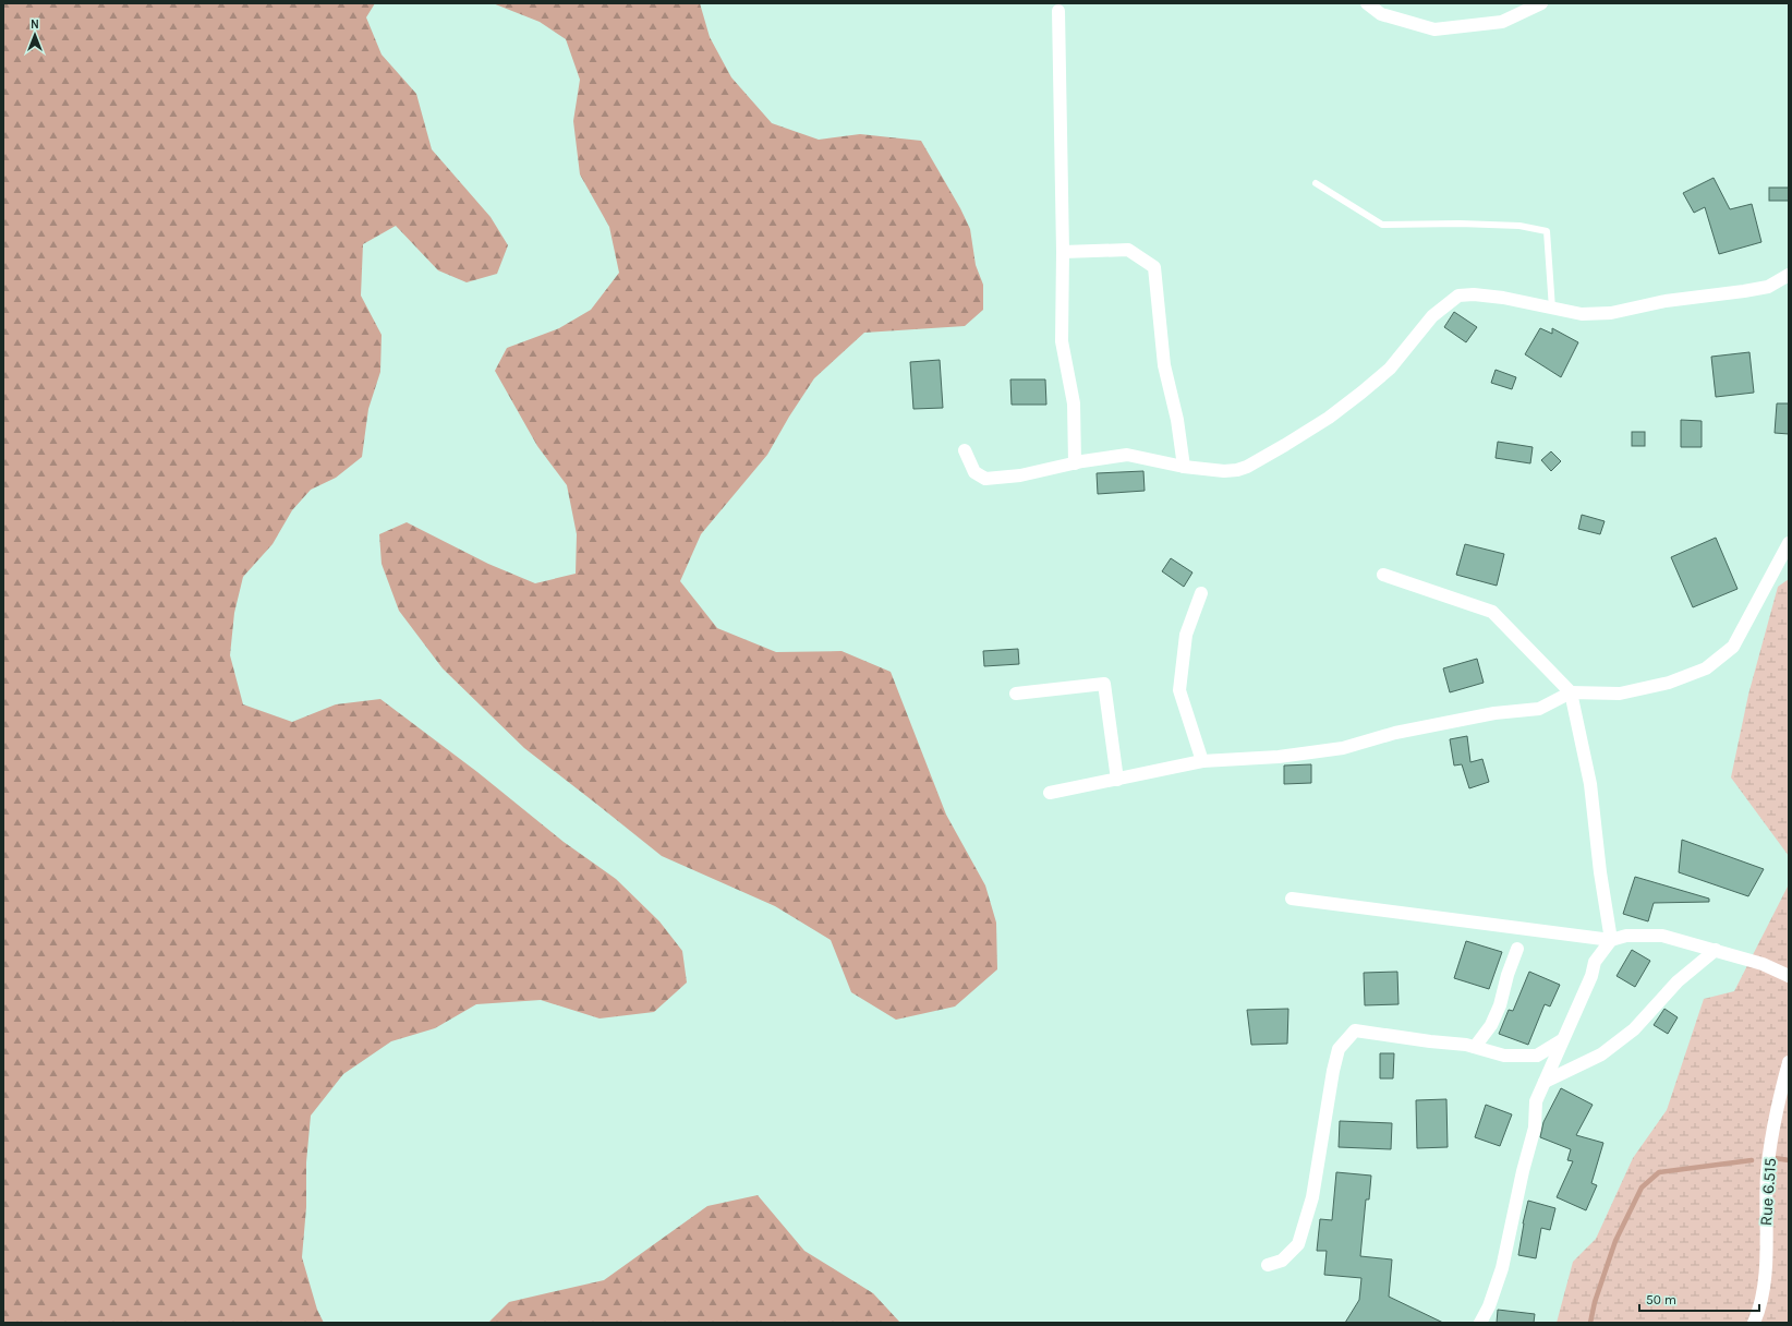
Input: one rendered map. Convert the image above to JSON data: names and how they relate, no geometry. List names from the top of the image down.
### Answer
{
  "streets": {
    "street": ["Rue 6.515"]
  },
  "scale_bar": "50 m",
  "north": "top"
}
